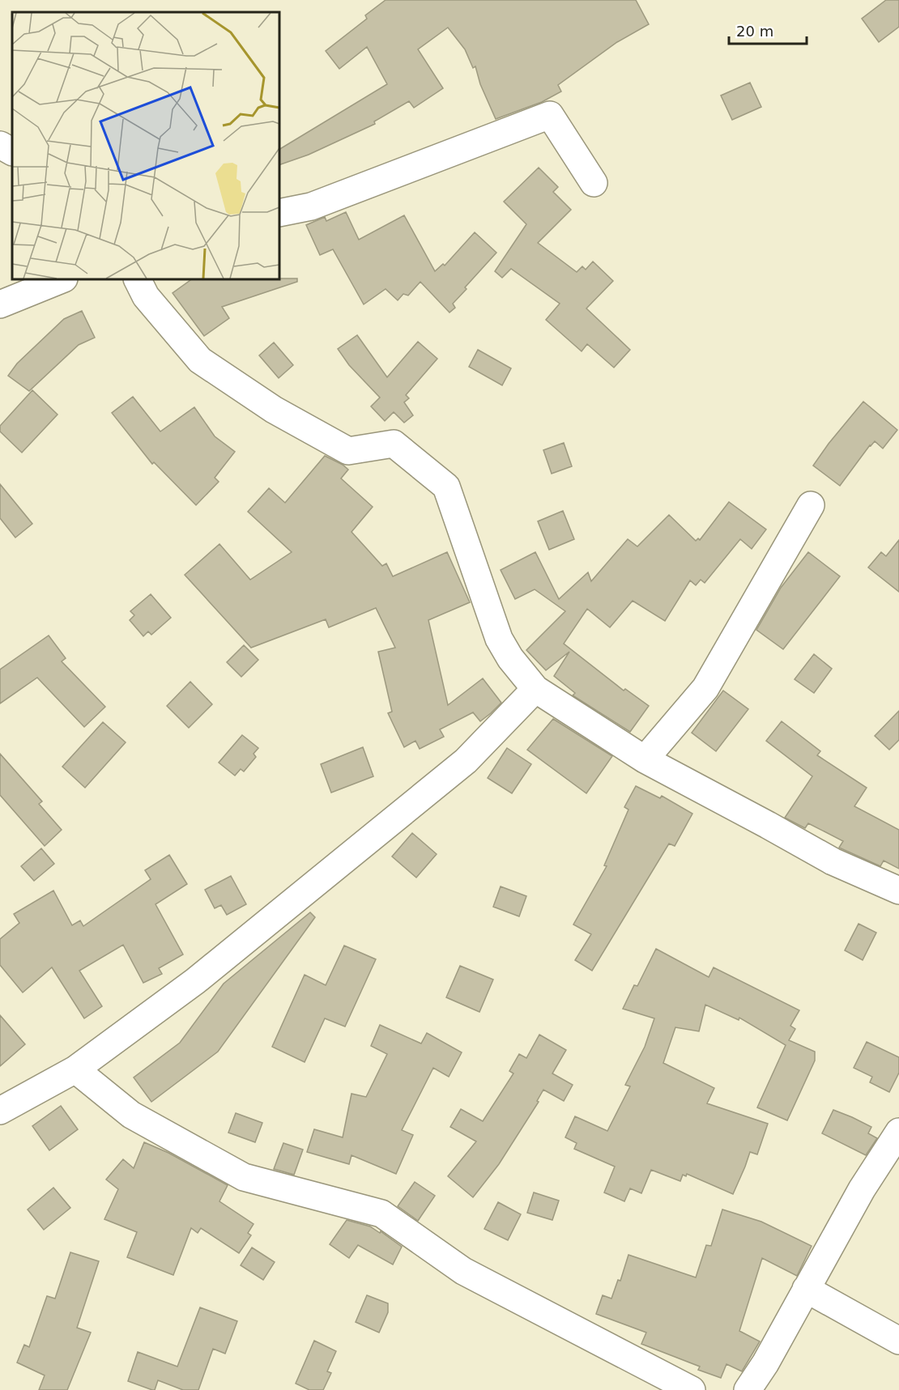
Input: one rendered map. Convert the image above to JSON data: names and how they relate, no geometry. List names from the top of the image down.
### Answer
{
  "scale_bar": "20 m"
}
